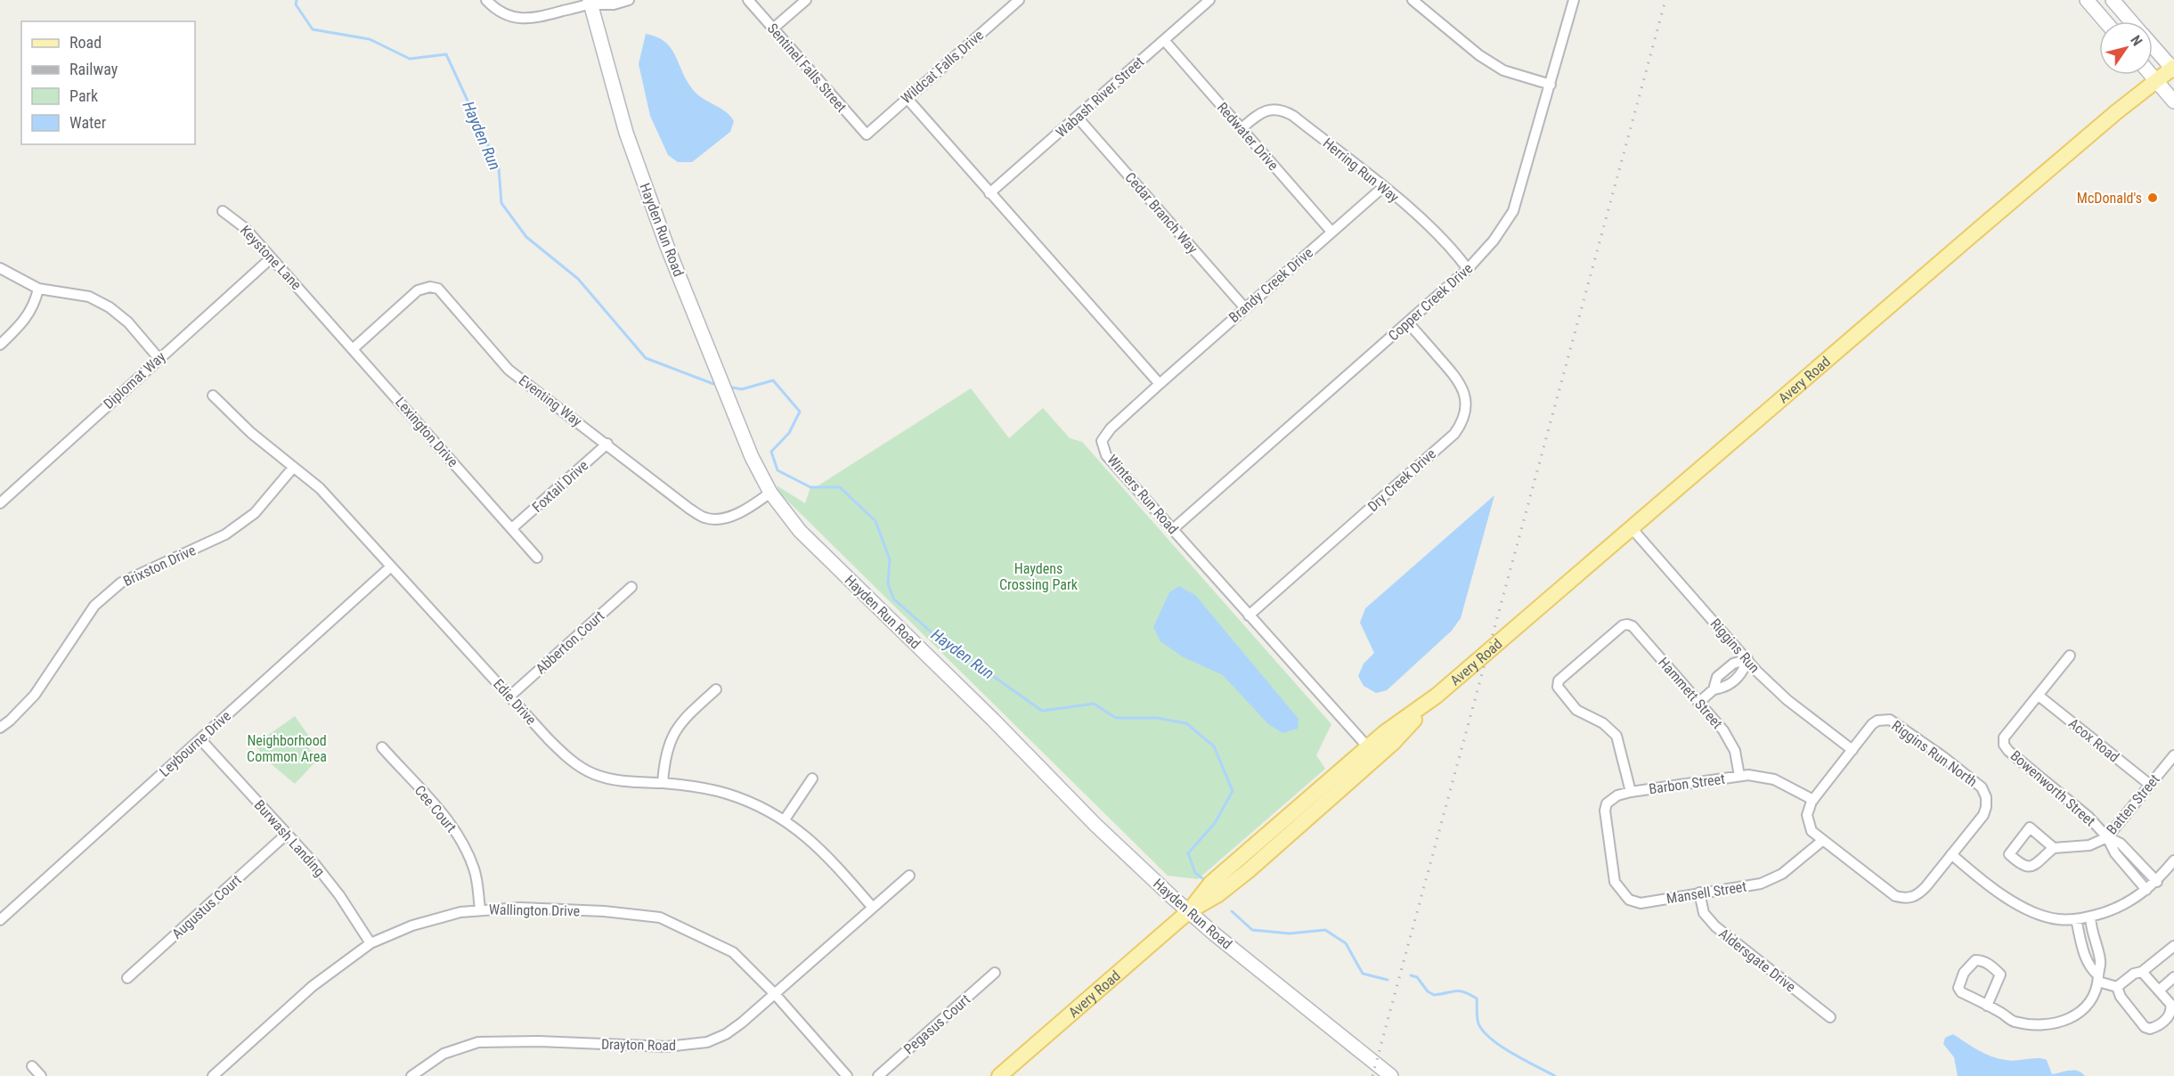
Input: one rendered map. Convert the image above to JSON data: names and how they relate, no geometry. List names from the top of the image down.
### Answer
{
  "streets": {
    "main road": ["Hayden Run Road", "Avery Road"],
    "street": [
      "Wildcat Falls Drive",
      "Sentinel Falls Street",
      "Wabash River Street",
      "Redwater Drive",
      "Herring Run Way",
      "Cedar Branch Way",
      "Keystone Lane",
      "Brandy Creek Drive",
      "Copper Creek Drive",
      "Diplomat Way",
      "Eventing Way",
      "Lexington Drive",
      "Dry Creek Drive",
      "Foxtail Drive",
      "Winters Run Road",
      "Brixston Drive",
      "Abberton Court",
      "Riggins Run",
      "Hammett Street",
      "Edie Drive",
      "Acox Road",
      "Leybourne Drive",
      "Riggins Run North",
      "Barbon Street",
      "Bowenworth Street",
      "Batten Street",
      "Cee Court",
      "Burwash Landing",
      "Mansell Street",
      "Augustus Court",
      "Wallington Drive",
      "Aldersgate Drive",
      "Pegasus Court",
      "Drayton Road"
    ]
  },
  "crossings": [
    ["Wildcat Falls Drive", "Sentinel Falls Street"],
    ["Wabash River Street", "Redwater Drive"],
    ["Wabash River Street", "Cedar Branch Way"],
    ["Redwater Drive", "Herring Run Way"],
    ["Redwater Drive", "Brandy Creek Drive"],
    ["Herring Run Way", "Brandy Creek Drive"],
    ["Herring Run Way", "Copper Creek Drive"],
    ["Cedar Branch Way", "Brandy Creek Drive"],
    ["Hayden Run Road", "Avery Road"],
    ["Hayden Run Road", "Eventing Way"],
    ["Keystone Lane", "Diplomat Way"],
    ["Keystone Lane", "Lexington Drive"],
    ["Brandy Creek Drive", "Winters Run Road"],
    ["Copper Creek Drive", "Dry Creek Drive"],
    ["Copper Creek Drive", "Winters Run Road"],
    ["Avery Road", "Winters Run Road"],
    ["Avery Road", "Riggins Run"],
    ["Eventing Way", "Lexington Drive"],
    ["Eventing Way", "Foxtail Drive"],
    ["Lexington Drive", "Foxtail Drive"],
    ["Dry Creek Drive", "Winters Run Road"],
    ["Brixston Drive", "Edie Drive"],
    ["Abberton Court", "Edie Drive"],
    ["Riggins Run", "Riggins Run North"],
    ["Riggins Run", "Barbon Street"],
    ["Riggins Run", "Mansell Street"],
    ["Hammett Street", "Barbon Street"],
    ["Edie Drive", "Leybourne Drive"],
    ["Edie Drive", "Drayton Road"],
    ["Acox Road", "Bowenworth Street"],
    ["Acox Road", "Batten Street"],
    ["Leybourne Drive", "Burwash Landing"],
    ["Riggins Run North", "Barbon Street"],
    ["Riggins Run North", "Mansell Street"],
    ["Barbon Street", "Mansell Street"],
    ["Bowenworth Street", "Batten Street"],
    ["Cee Court", "Wallington Drive"],
    ["Burwash Landing", "Augustus Court"],
    ["Burwash Landing", "Wallington Drive"],
    ["Mansell Street", "Aldersgate Drive"],
    ["Wallington Drive", "Drayton Road"]
  ],
  "water": ["Hayden Run"],
  "parks": ["Haydens Crossing Park", "Neighborhood Common Area"],
  "places": ["McDonald's"],
  "legend": [
    "Road",
    "Railway",
    "Park",
    "Water"
  ],
  "north": "top right"
}
